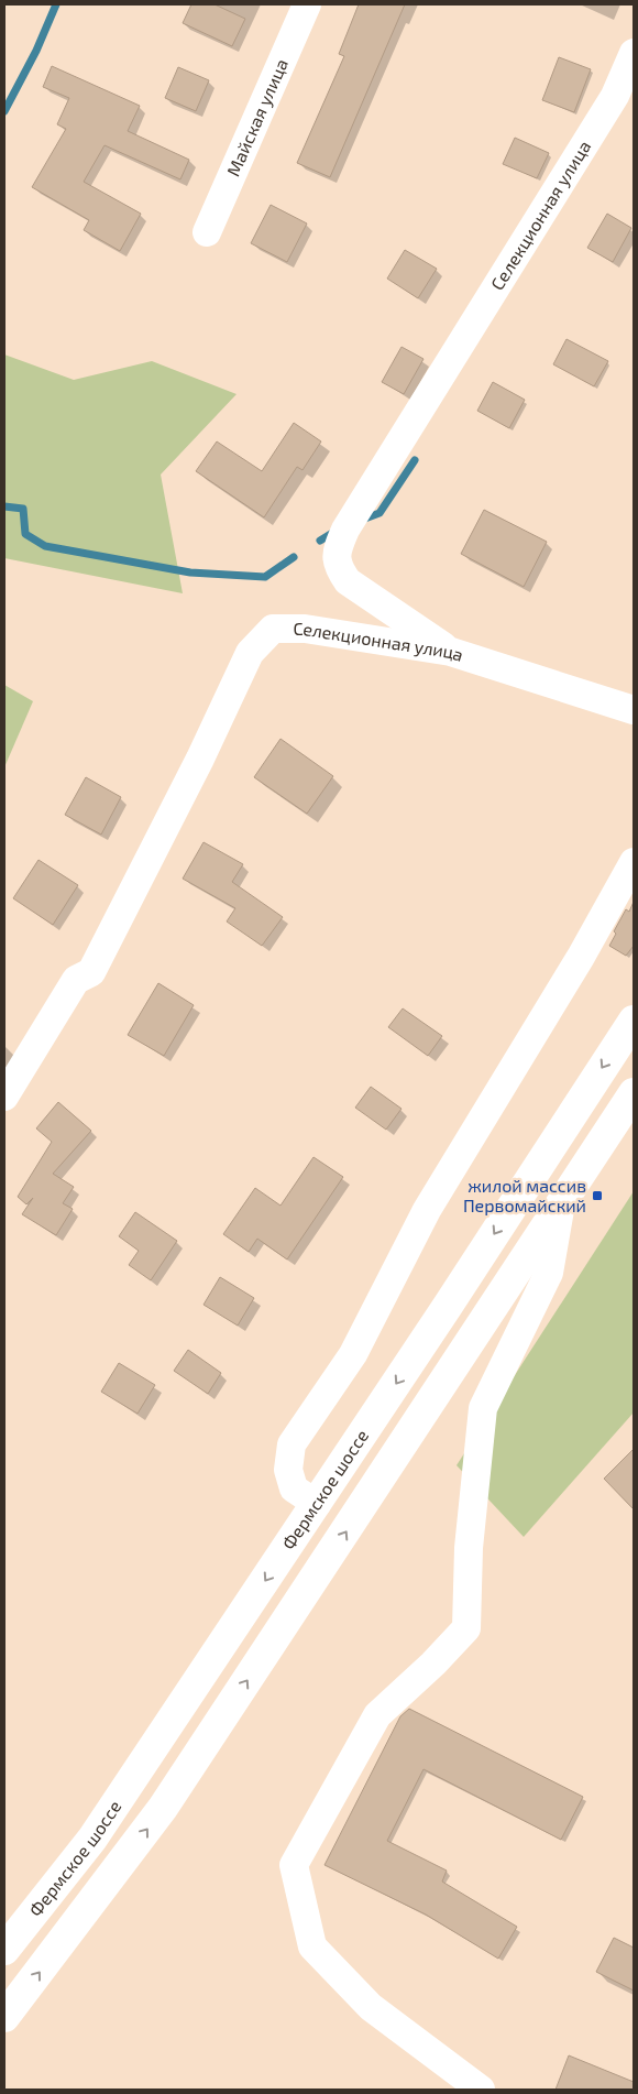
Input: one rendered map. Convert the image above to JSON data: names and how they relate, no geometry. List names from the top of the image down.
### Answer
{
  "streets": {
    "main road": ["Фермское шоссе"],
    "street": ["Майская улица", "Селекционная улица"]
  },
  "places": {
    "transit": ["жилой массив Первомайский"]
  }
}
